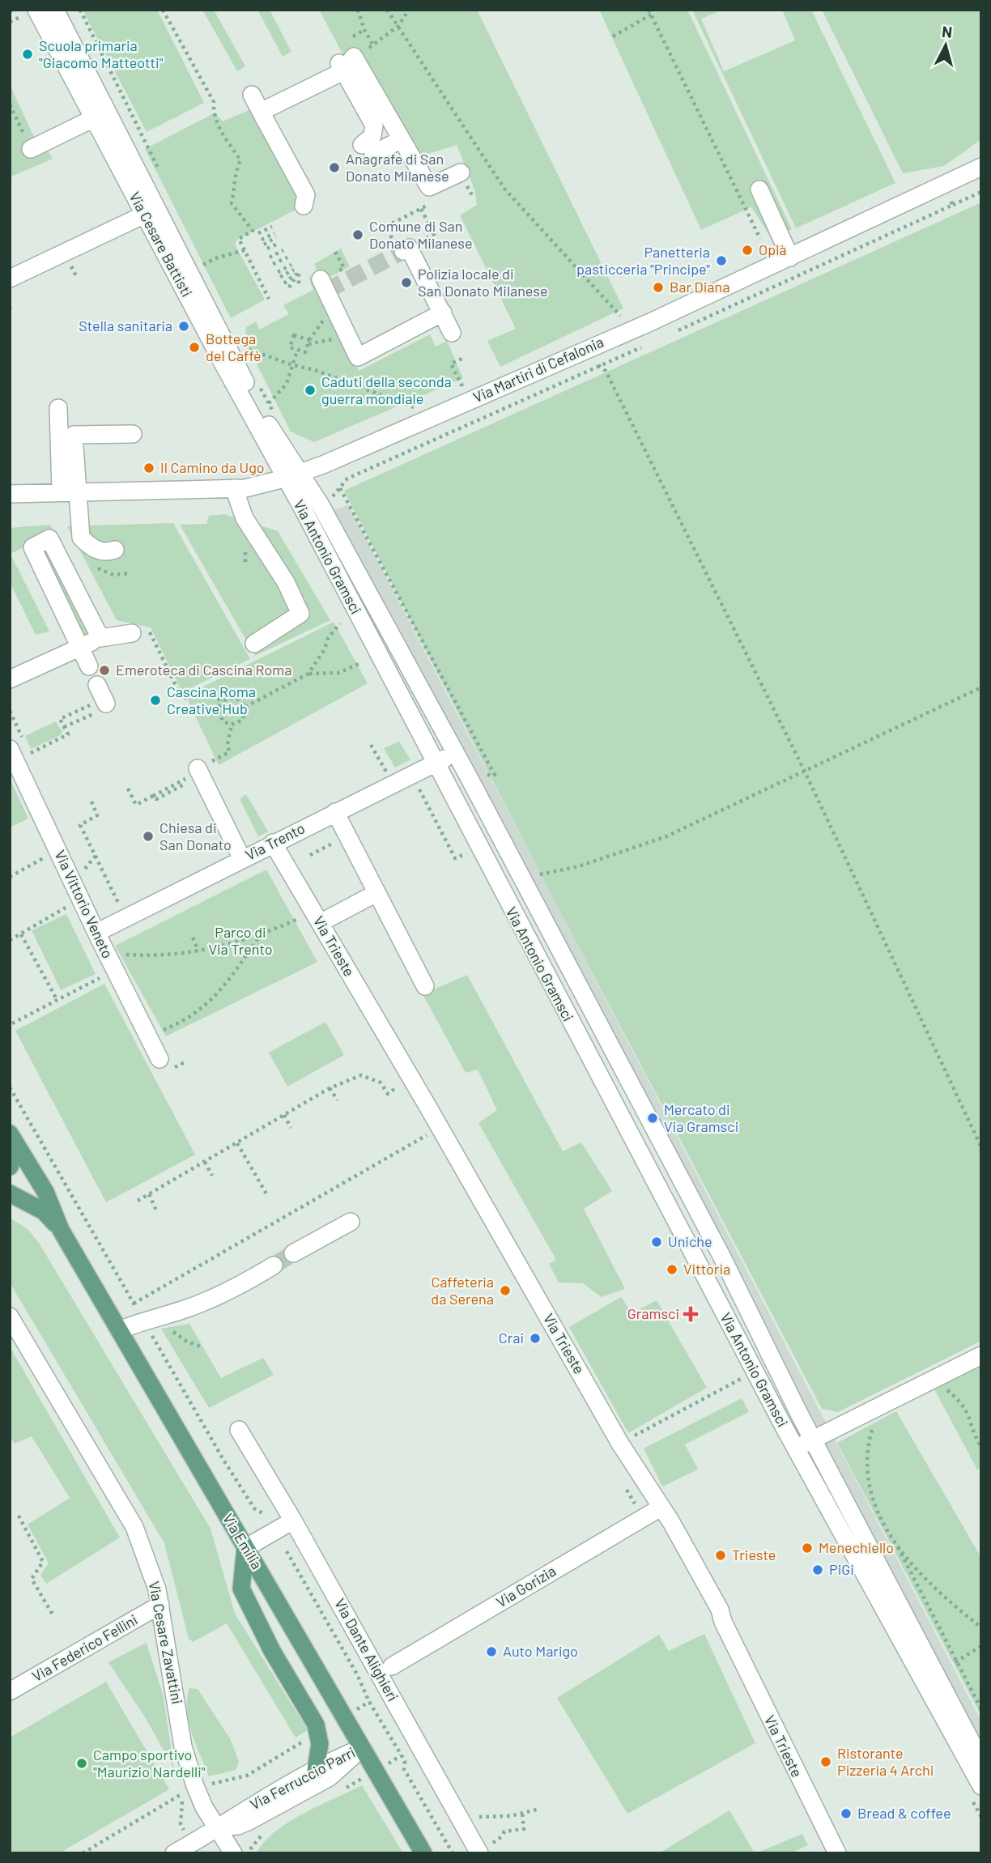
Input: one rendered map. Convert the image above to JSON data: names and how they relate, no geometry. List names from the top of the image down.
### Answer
{
  "streets": {
    "main road": ["Via Emilia"],
    "street": [
      "Via Cesare Battisti",
      "Via Martiri di Cefalonia",
      "Via Antonio Gramsci",
      "Via Trento",
      "Via Vittorio Veneto",
      "Via Trieste",
      "Via Gorizia",
      "Via Cesare Zavattini",
      "Via Federico Fellini",
      "Via Dante Alighieri",
      "Via Ferruccio Parri"
    ]
  },
  "crossings": [
    ["Via Cesare Battisti", "Via Martiri di Cefalonia"],
    ["Via Cesare Battisti", "Via Antonio Gramsci"],
    ["Via Martiri di Cefalonia", "Via Antonio Gramsci"],
    ["Via Antonio Gramsci", "Via Trento"],
    ["Via Trento", "Via Vittorio Veneto"],
    ["Via Trento", "Via Trieste"],
    ["Via Trieste", "Via Gorizia"],
    ["Via Emilia", "Via Ferruccio Parri"],
    ["Via Cesare Zavattini", "Via Federico Fellini"],
    ["Via Cesare Zavattini", "Via Ferruccio Parri"]
  ],
  "parks": ["Parco di Via Trento"],
  "places": {
    "other": [
      "Scuola primaria \"Giacomo Matteotti\"",
      "Anagrafe di San Donato Milanese",
      "Comune di San Donato Milanese",
      "Oplà",
      "Panetteria pasticceria \"Principe\"",
      "Polizia locale di San Donato Milanese",
      "Bar Diana",
      "Stella sanitaria",
      "Bottega del Caffè",
      "Caduti della seconda guerra mondiale",
      "Il Camino da Ugo",
      "Emeroteca di Cascina Roma",
      "Cascina Roma Creative Hub",
      "Chiesa di San Donato",
      "Mercato di Via Gramsci",
      "Uniche",
      "Vittoria",
      "Caffeteria da Serena",
      "Crai",
      "Menechiello",
      "Trieste",
      "PiGi",
      "Auto Marigo",
      "Ristorante Pizzeria 4 Archi",
      "Campo sportivo \"Maurizio Nardelli\"",
      "Bread & coffee"
    ],
    "health": ["Gramsci"]
  },
  "north": "top"
}
